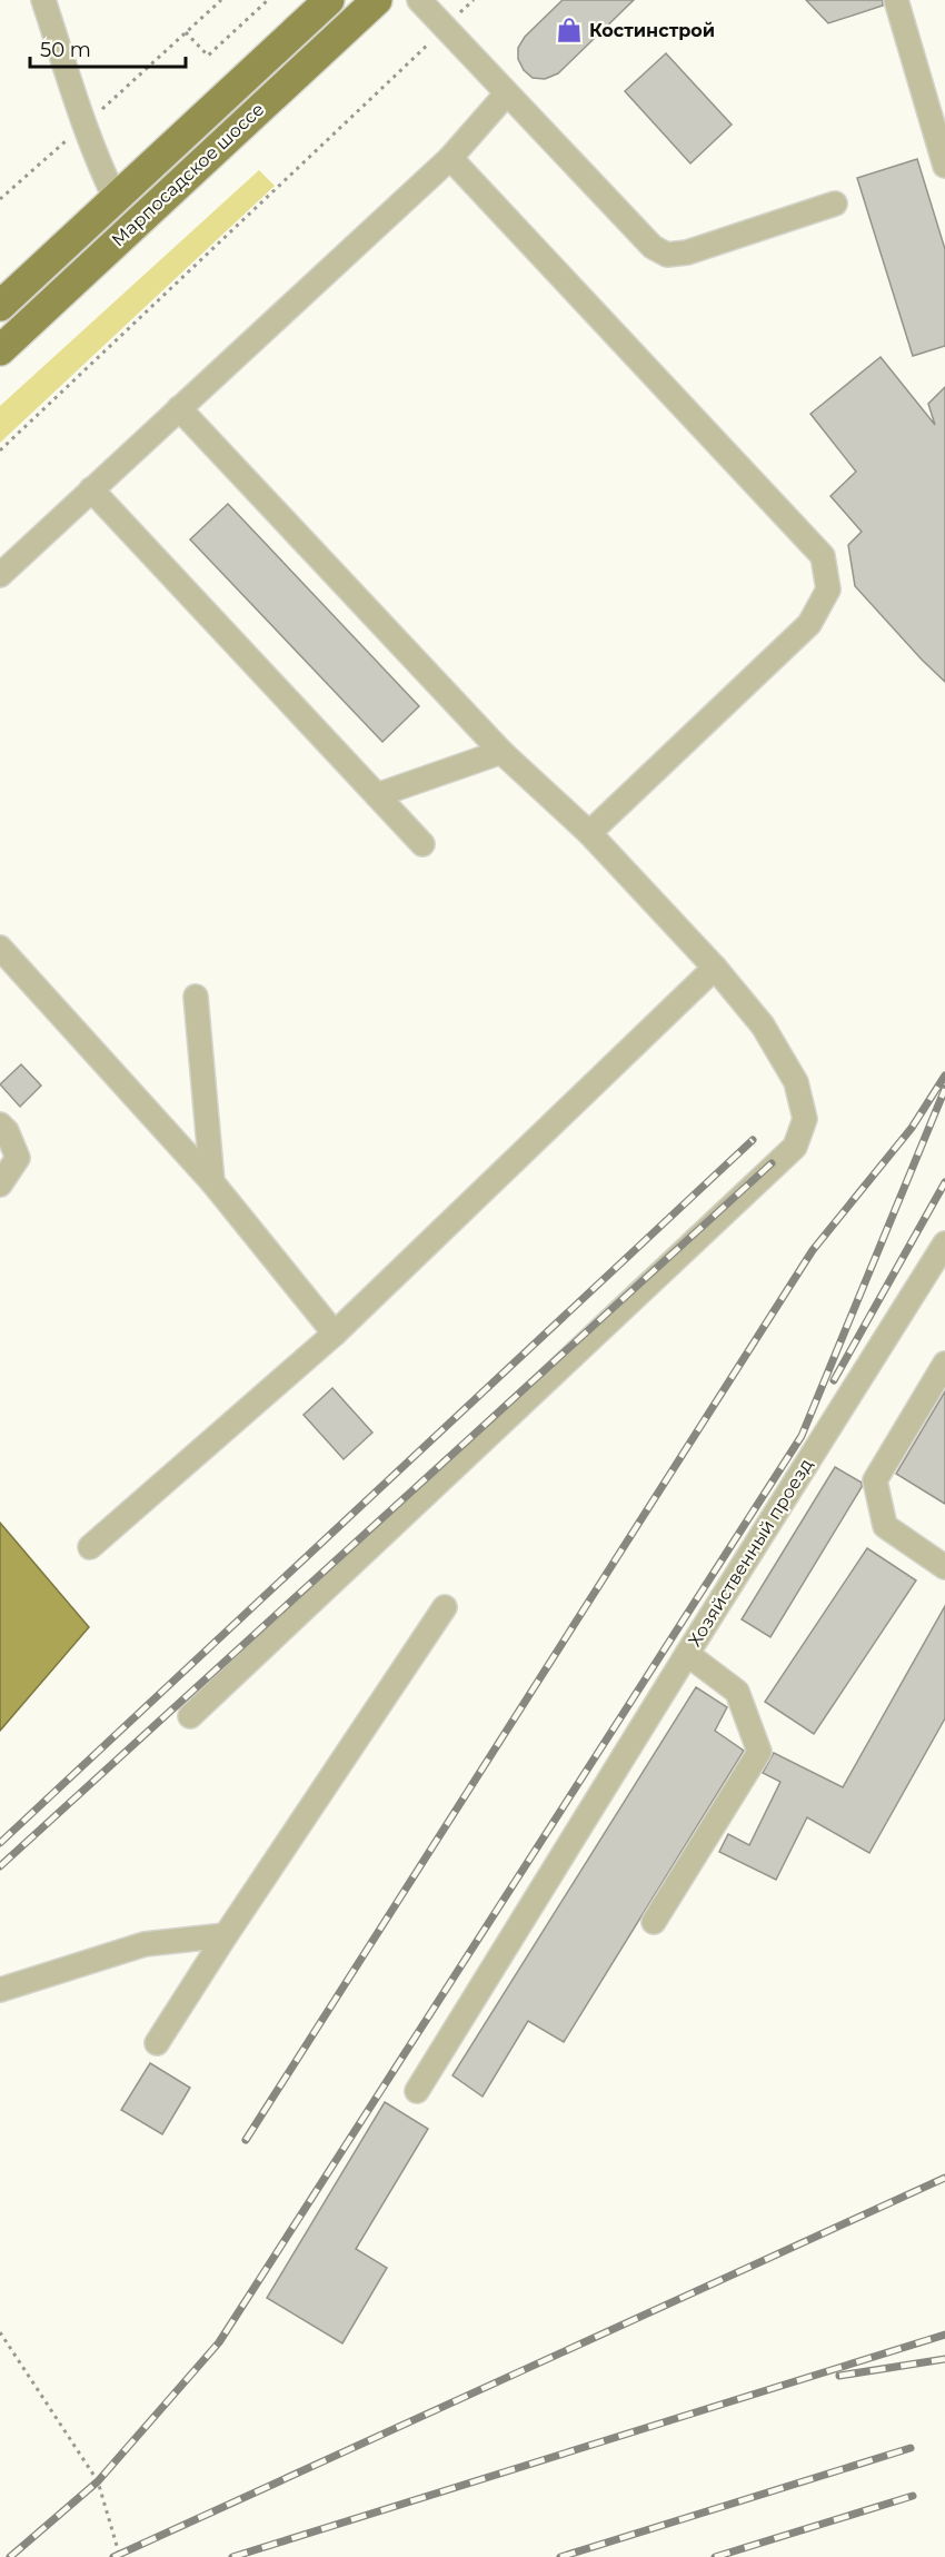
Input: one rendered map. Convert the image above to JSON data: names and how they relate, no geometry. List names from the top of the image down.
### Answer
{
  "streets": {
    "main road": ["Марпосадское шоссе"],
    "street": ["Хозяйственный проезд"]
  },
  "places": {
    "shop": ["Костинстрой"]
  },
  "scale_bar": "50 m"
}
